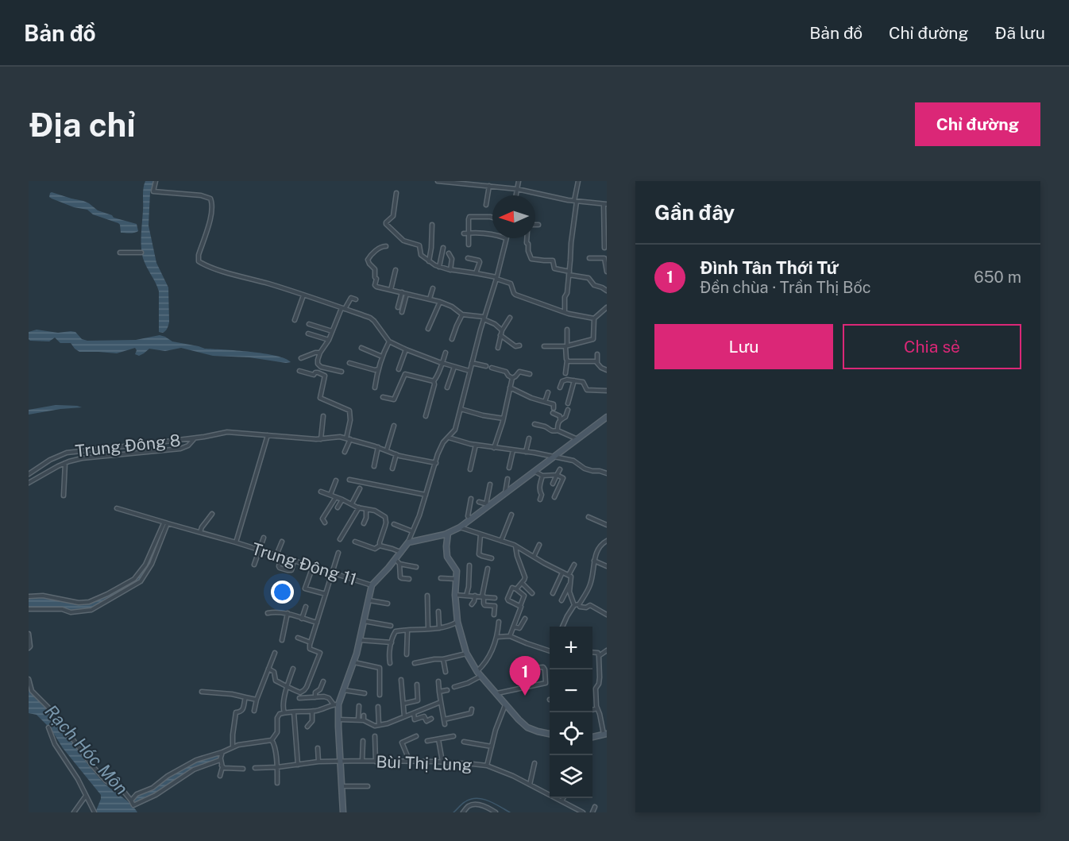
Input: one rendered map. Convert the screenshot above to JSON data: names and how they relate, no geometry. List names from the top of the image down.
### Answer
{
  "streets": {
    "street": ["Trung Đông 8", "Trung Đông 11", "Bùi Thị Lùng"]
  },
  "water": ["Rạch Hóc Môn"],
  "north": "left",
  "page": {
    "header": "Bản đồ",
    "nav": ["Bản đồ", "Chỉ đường", "Đã lưu"],
    "buttons": [
      "Chỉ đường",
      ["Lưu", "Chia sẻ"]
    ],
    "title": "Địa chỉ",
    "heading": "Gần đây",
    "list": [
      {
        "mark": "1",
        "name": "Đình Tân Thới Tứ",
        "note": "Đền chùa · Trần Thị Bốc",
        "value": "650 m"
      }
    ],
    "map_buttons": ["+", "−"],
    "pins": "1"
  }
}
